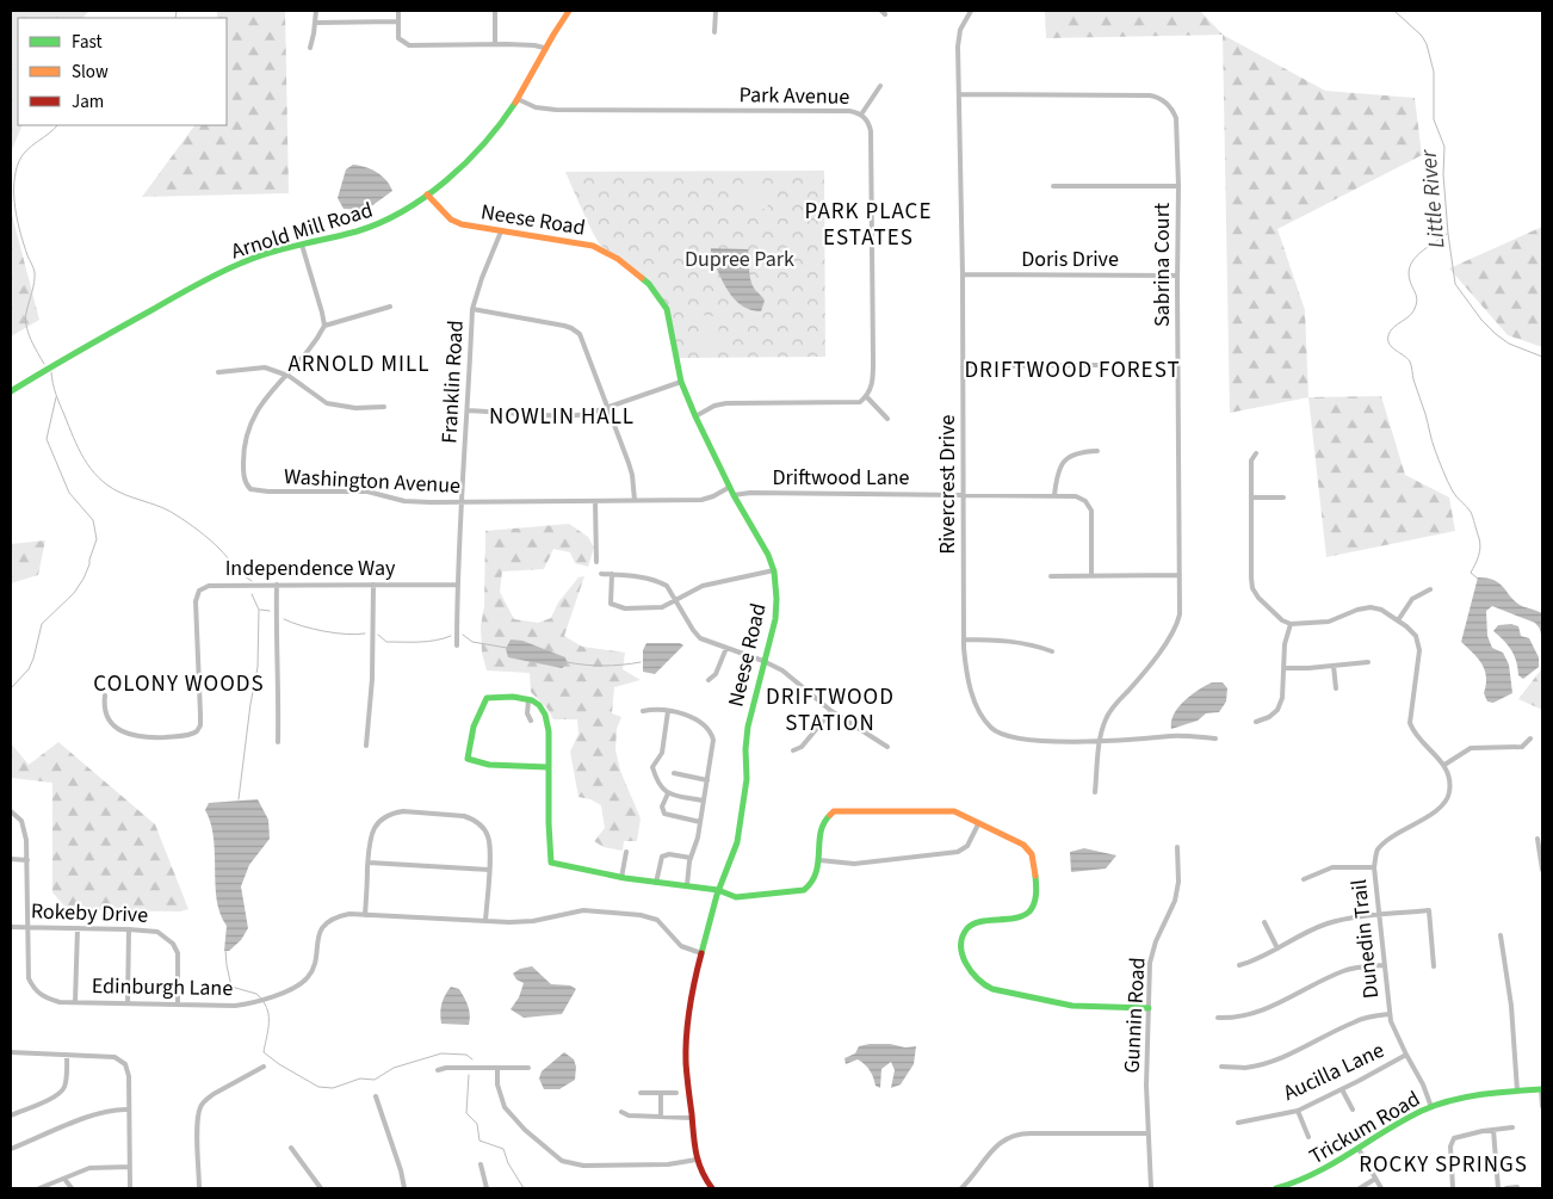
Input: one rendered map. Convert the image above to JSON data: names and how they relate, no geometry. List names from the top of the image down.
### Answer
{
  "streets": {
    "street": [
      "Park Avenue",
      "Neese Road",
      "Arnold Mill Road",
      "Doris Drive",
      "Sabrina Court",
      "Franklin Road",
      "Driftwood Lane",
      "Washington Avenue",
      "Rivercrest Drive",
      "Independence Way",
      "Rokeby Drive",
      "Dunedin Trail",
      "Edinburgh Lane",
      "Gunnin Road",
      "Aucilla Lane",
      "Trickum Road"
    ]
  },
  "crossings": [
    ["Park Avenue", "Arnold Mill Road"],
    ["Neese Road", "Arnold Mill Road"],
    ["Neese Road", "Franklin Road"],
    ["Neese Road", "Driftwood Lane"],
    ["Neese Road", "Washington Avenue"],
    ["Neese Road", "Edinburgh Lane"],
    ["Doris Drive", "Sabrina Court"],
    ["Doris Drive", "Rivercrest Drive"],
    ["Sabrina Court", "Rivercrest Drive"],
    ["Franklin Road", "Washington Avenue"],
    ["Franklin Road", "Independence Way"],
    ["Driftwood Lane", "Rivercrest Drive"],
    ["Rokeby Drive", "Edinburgh Lane"],
    ["Dunedin Trail", "Aucilla Lane"],
    ["Dunedin Trail", "Trickum Road"]
  ],
  "districts": [
    "PARK PLACE ESTATES",
    "ARNOLD MILL",
    "DRIFTWOOD FOREST",
    "NOWLIN HALL",
    "COLONY WOODS",
    "DRIFTWOOD STATION",
    "ROCKY SPRINGS"
  ],
  "water": ["Little River"],
  "parks": ["Dupree Park"],
  "legend": ["Fast", "Slow", "Jam"]
}
